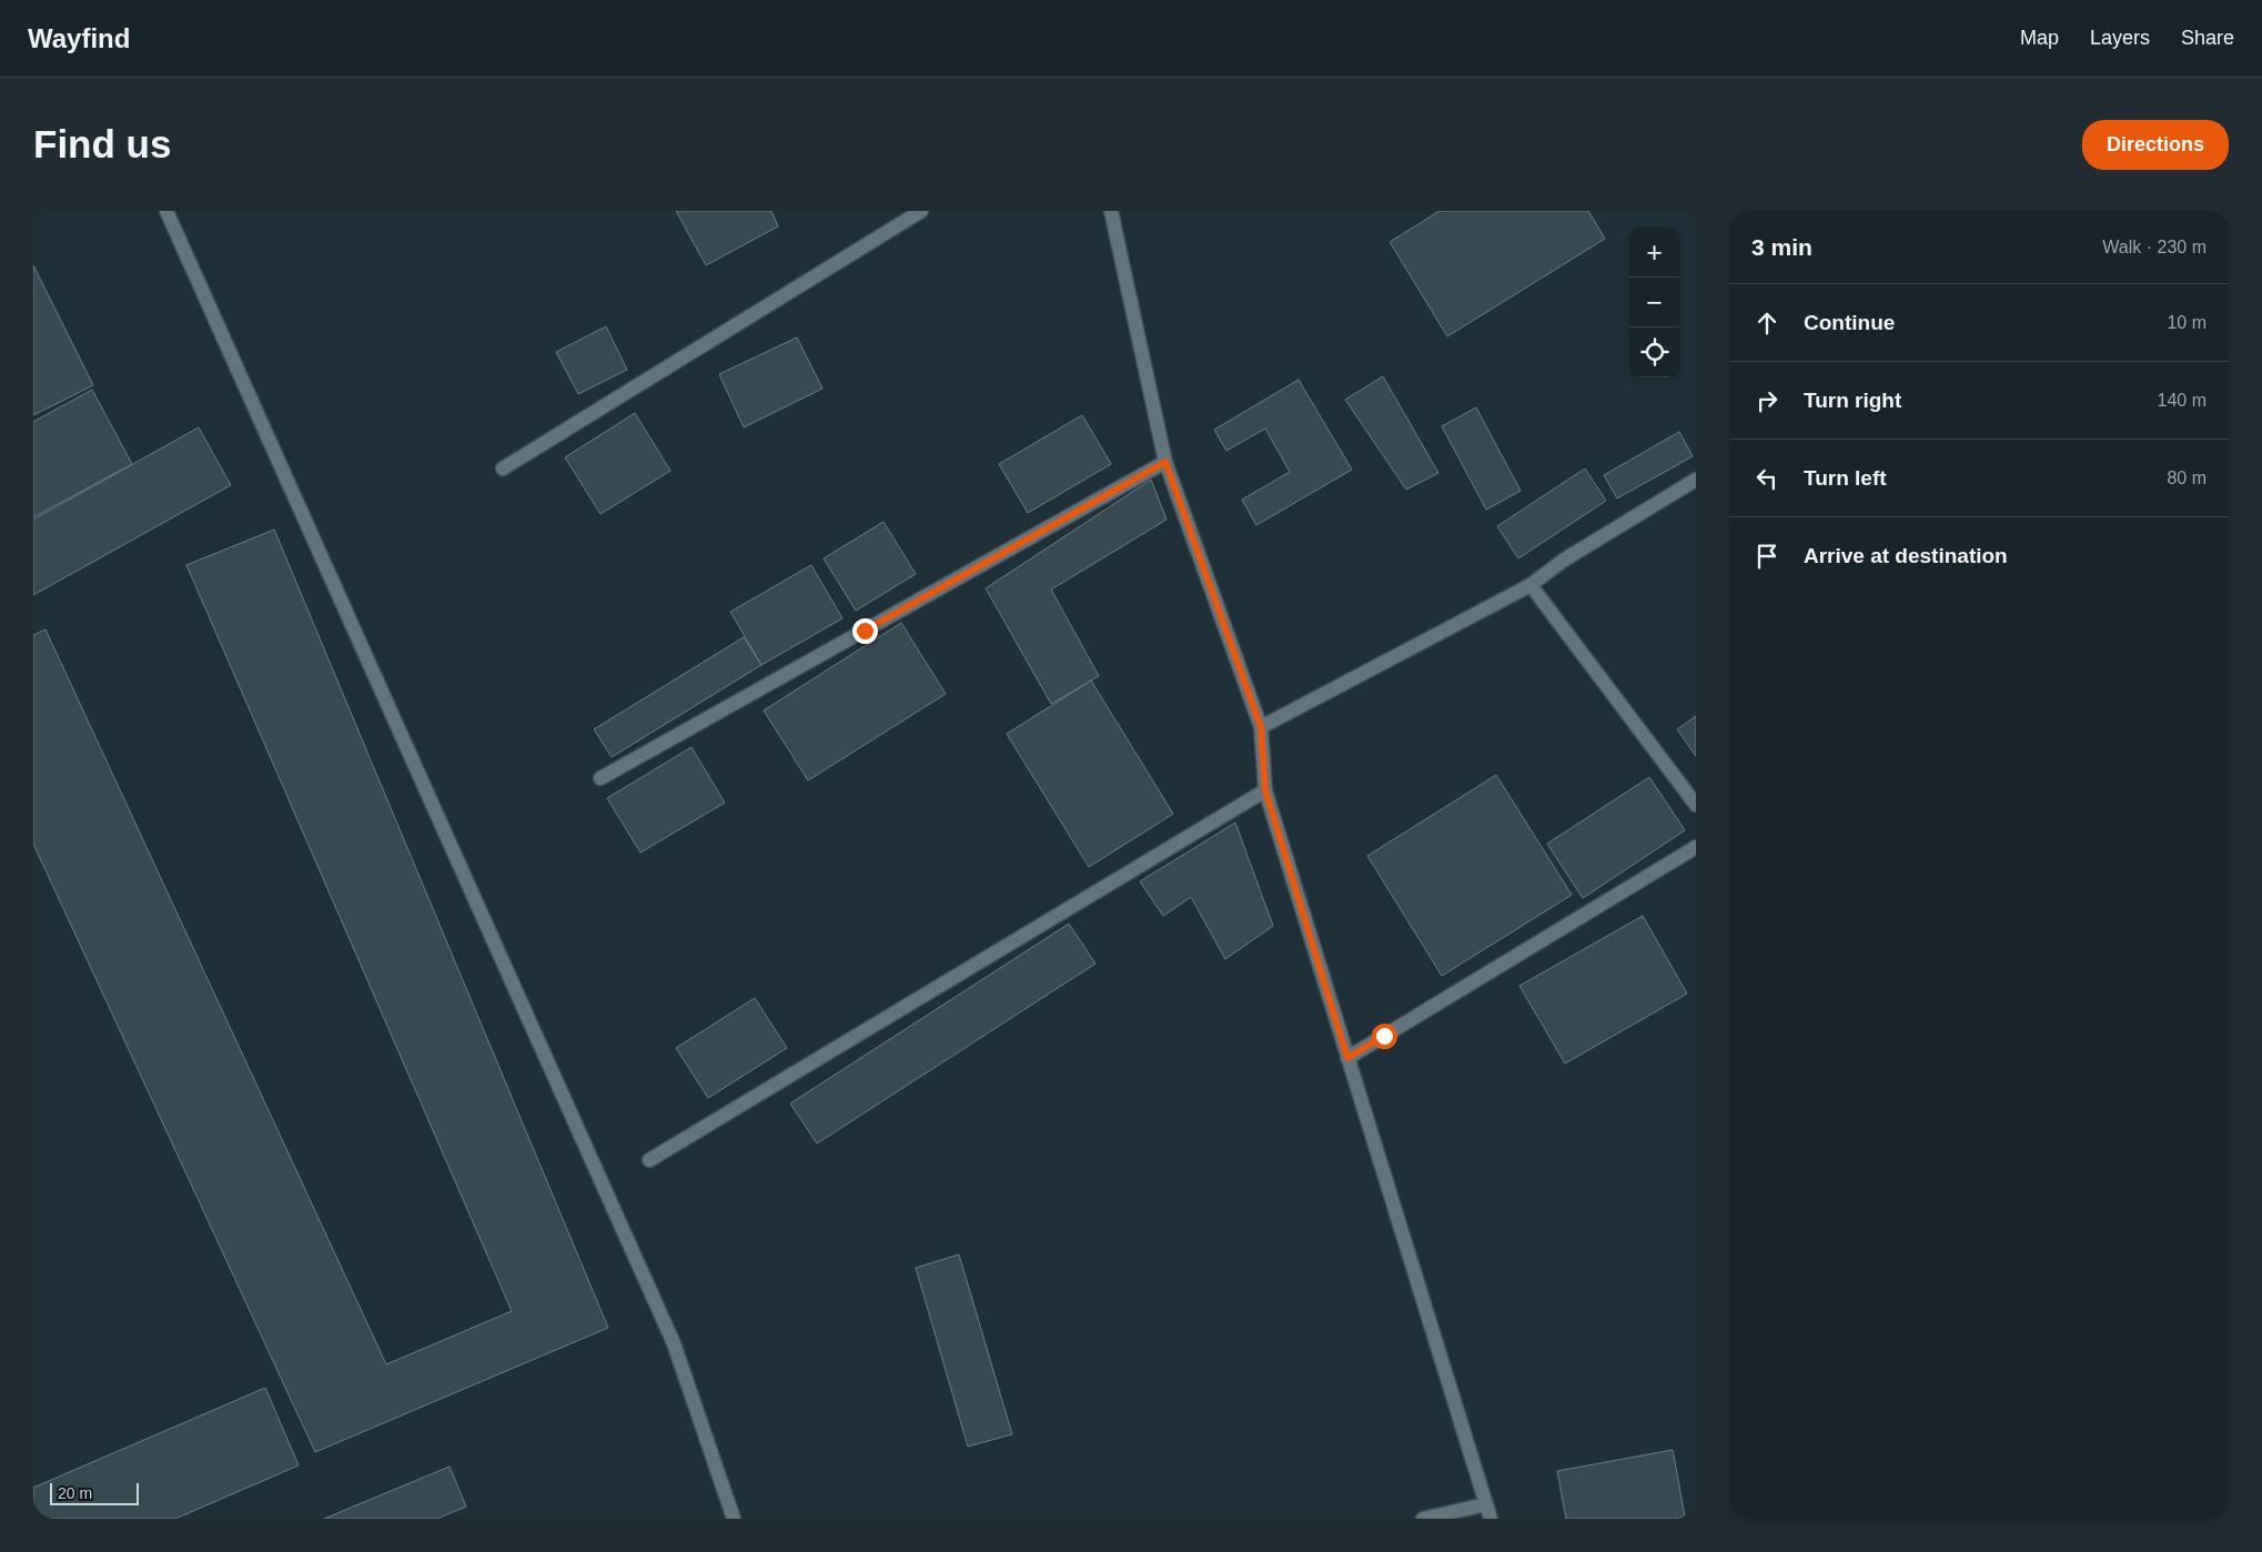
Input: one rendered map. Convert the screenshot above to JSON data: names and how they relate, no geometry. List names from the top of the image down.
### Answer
{
  "scale_bar": "20 m",
  "page": {
    "header": "Wayfind",
    "nav": ["Map", "Layers", "Share"],
    "buttons": "Directions",
    "title": "Find us",
    "heading": ["3 min", "Walk · 230 m"],
    "map_buttons": ["+", "−"],
    "list": [
      ["Continue", "10 m"],
      ["Turn right", "140 m"],
      ["Turn left", "80 m"],
      "Arrive at destination"
    ],
    "scale": "20 m"
  }
}
